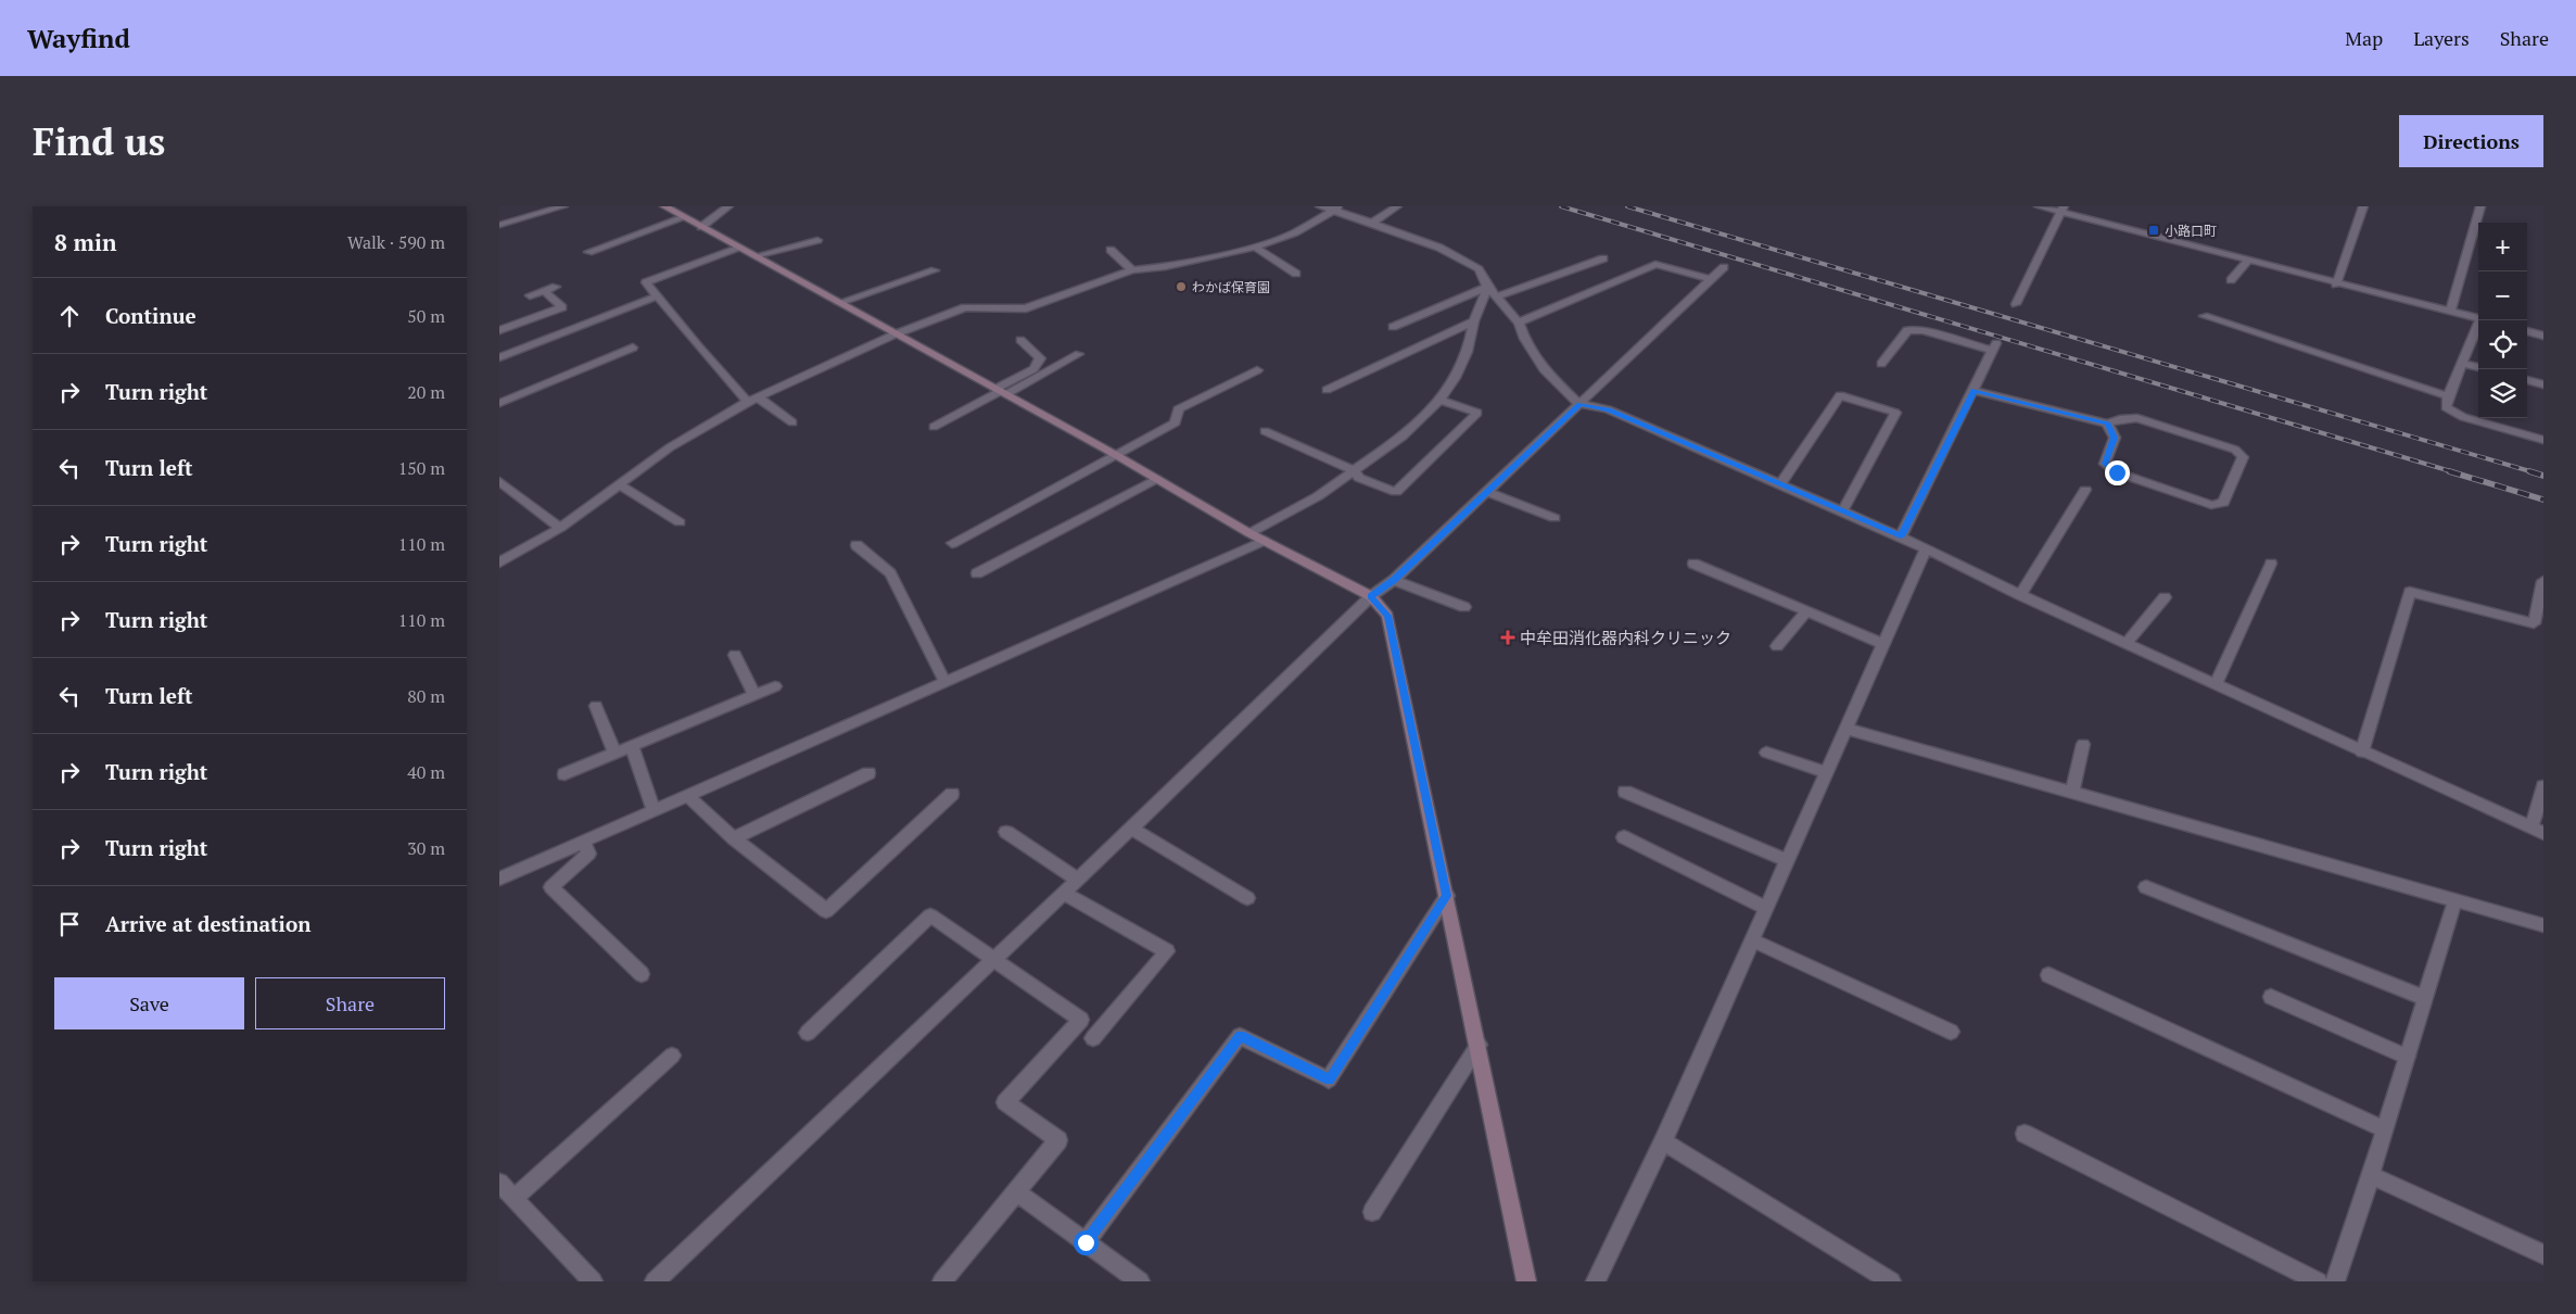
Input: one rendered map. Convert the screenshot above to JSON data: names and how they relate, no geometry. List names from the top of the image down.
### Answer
{
  "places": {
    "transit": ["小路口町"],
    "other": ["わかば保育園"],
    "health": ["中牟田消化器内科クリニック"]
  },
  "page": {
    "header": "Wayfind",
    "nav": ["Map", "Layers", "Share"],
    "buttons": [
      "Directions",
      ["Save", "Share"]
    ],
    "title": "Find us",
    "heading": ["8 min", "Walk · 590 m"],
    "map_buttons": ["+", "−"],
    "list": [
      ["Continue", "50 m"],
      ["Turn right", "20 m"],
      ["Turn left", "150 m"],
      ["Turn right", "110 m"],
      ["Turn right", "110 m"],
      ["Turn left", "80 m"],
      ["Turn right", "40 m"],
      ["Turn right", "30 m"],
      "Arrive at destination"
    ]
  }
}
